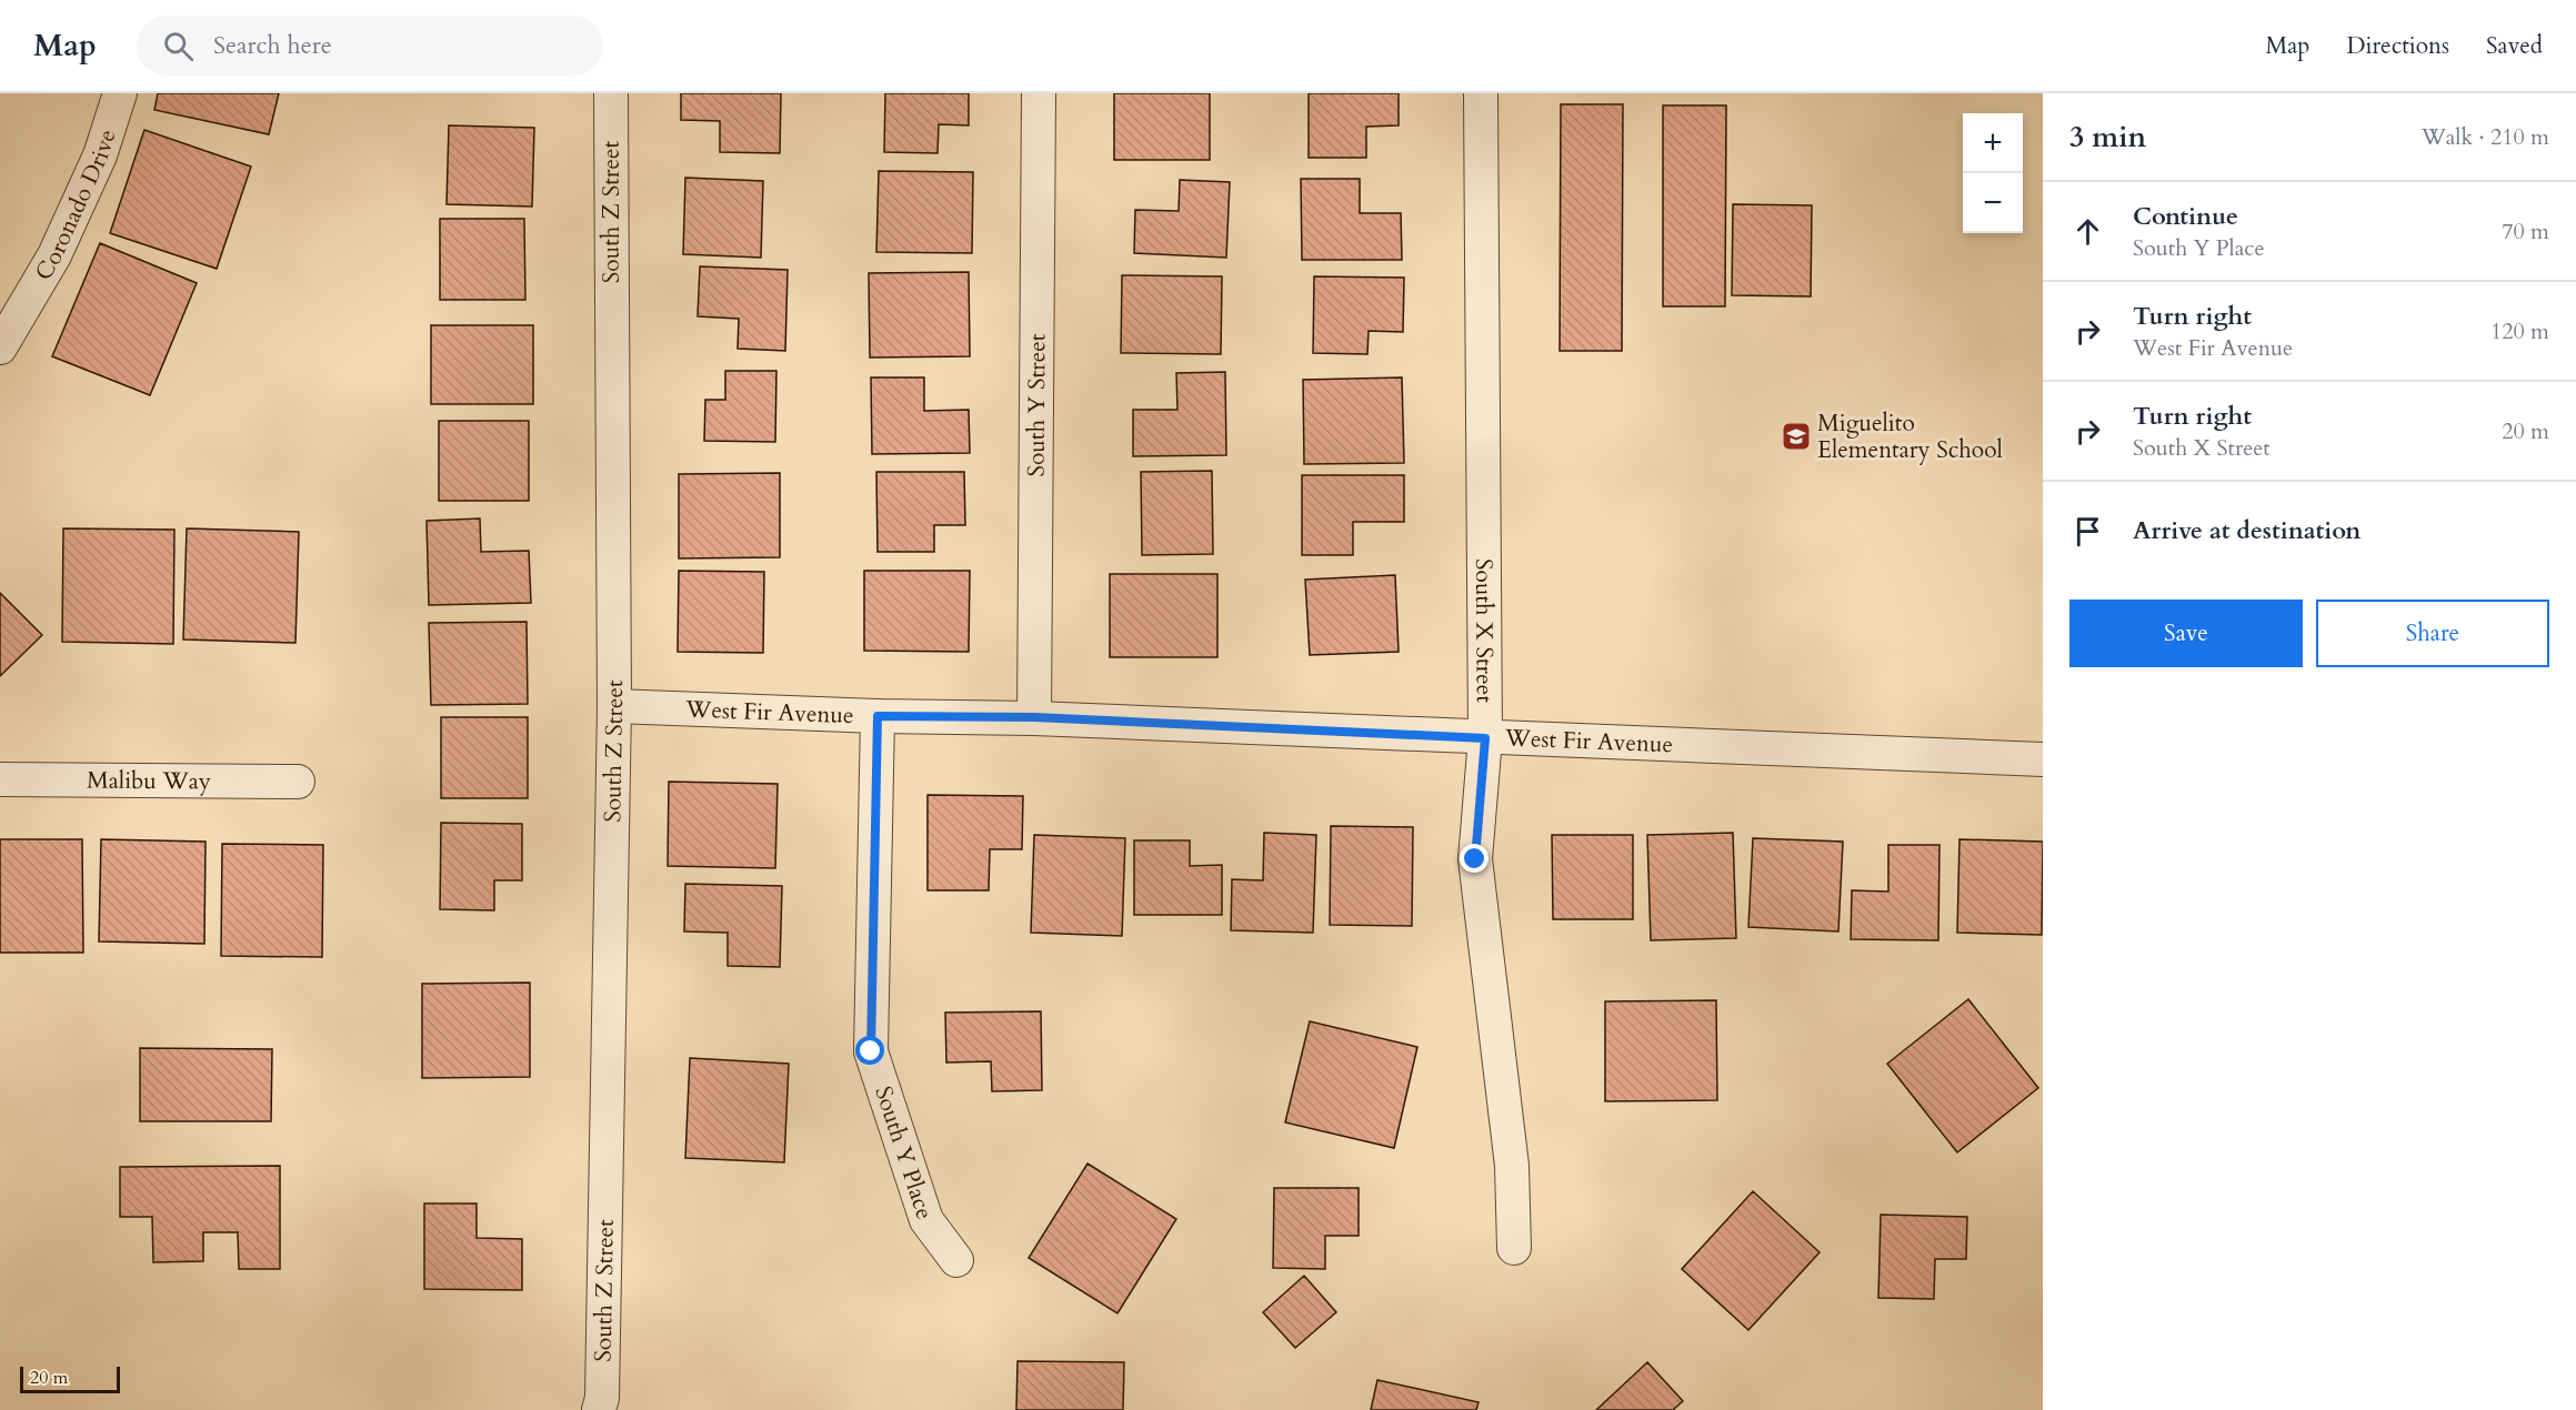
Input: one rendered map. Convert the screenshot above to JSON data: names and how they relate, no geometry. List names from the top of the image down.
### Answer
{
  "streets": {
    "street": [
      "Coronado Drive",
      "South Z Street",
      "South Y Street",
      "South X Street",
      "West Fir Avenue",
      "Malibu Way",
      "South Y Place"
    ]
  },
  "crossings": [
    ["South Z Street", "West Fir Avenue"],
    ["South Y Street", "West Fir Avenue"],
    ["South X Street", "West Fir Avenue"],
    ["West Fir Avenue", "South Y Place"]
  ],
  "places": {
    "school or university": ["Miguelito Elementary School"]
  },
  "scale_bar": "20 m",
  "page": {
    "header": "Map",
    "search": "Search here",
    "nav": ["Map", "Directions", "Saved"],
    "heading": ["3 min", "Walk · 210 m"],
    "map_buttons": ["+", "−"],
    "list": [
      ["Continue", "South Y Place", "70 m"],
      ["Turn right", "West Fir Avenue", "120 m"],
      ["Turn right", "South X Street", "20 m"],
      "Arrive at destination"
    ],
    "buttons": ["Save", "Share"],
    "scale": "20 m"
  }
}
